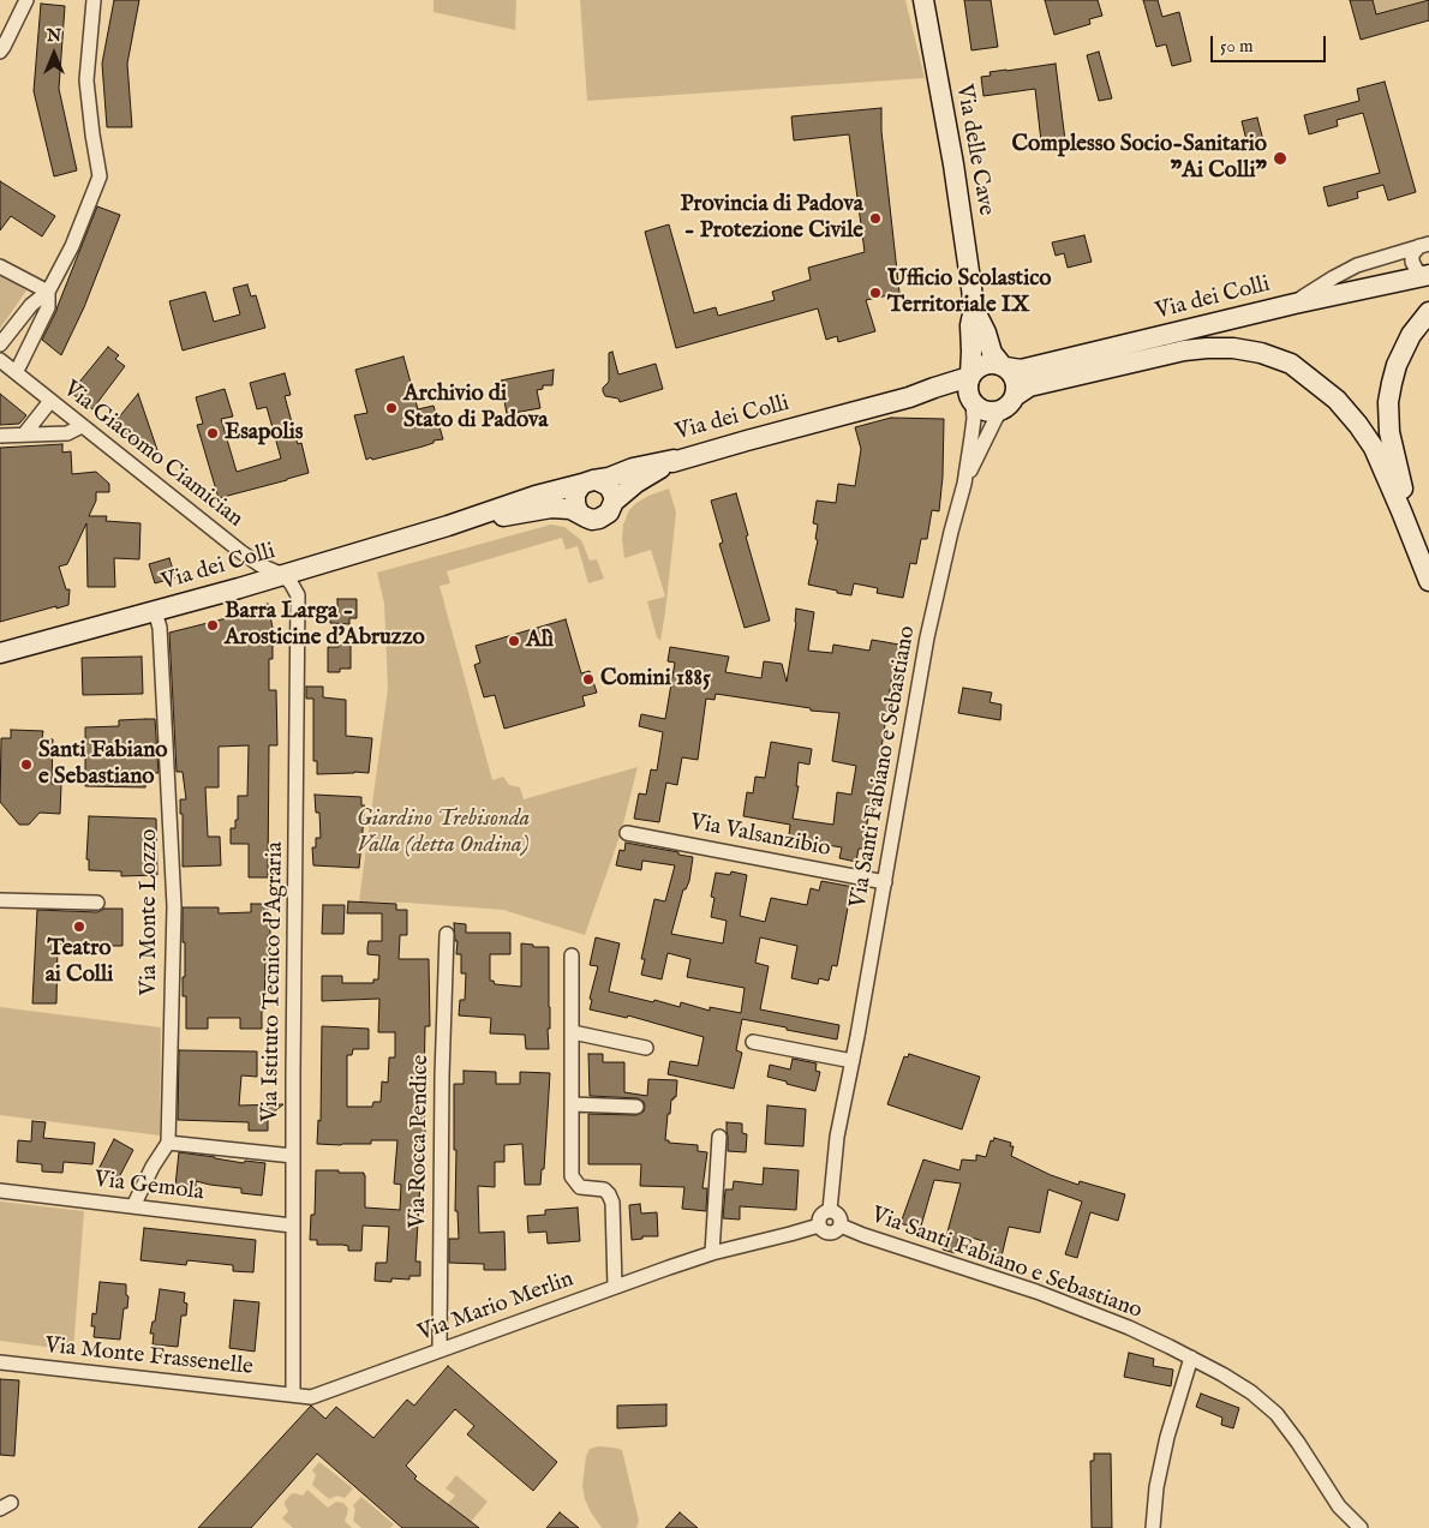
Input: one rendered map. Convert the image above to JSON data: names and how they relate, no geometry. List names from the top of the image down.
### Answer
{
  "streets": {
    "main road": ["Via delle Cave", "Via dei Colli"],
    "street": [
      "Via Giacomo Ciamician",
      "Via Santi Fabiano e Sebastiano",
      "Via Valsanzibio",
      "Via Monte Lozzo",
      "Via Istituto Tecnico d'Agraria",
      "Via Rocca Pendice",
      "Via Gemola",
      "Via Mario Merlin",
      "Via Monte Frassenelle"
    ]
  },
  "crossings": [
    ["Via delle Cave", "Via dei Colli"],
    ["Via delle Cave", "Via Santi Fabiano e Sebastiano"],
    ["Via dei Colli", "Via Giacomo Ciamician"],
    ["Via dei Colli", "Via Santi Fabiano e Sebastiano"],
    ["Via dei Colli", "Via Monte Lozzo"],
    ["Via dei Colli", "Via Istituto Tecnico d'Agraria"],
    ["Via Giacomo Ciamician", "Via Istituto Tecnico d'Agraria"],
    ["Via Santi Fabiano e Sebastiano", "Via Valsanzibio"],
    ["Via Santi Fabiano e Sebastiano", "Via Mario Merlin"],
    ["Via Istituto Tecnico d'Agraria", "Via Gemola"],
    ["Via Istituto Tecnico d'Agraria", "Via Mario Merlin"],
    ["Via Istituto Tecnico d'Agraria", "Via Monte Frassenelle"],
    ["Via Rocca Pendice", "Via Mario Merlin"],
    ["Via Mario Merlin", "Via Monte Frassenelle"]
  ],
  "parks": ["Giardino Trebisonda Valla (detta Ondina)"],
  "places": [
    "Complesso Socio-Sanitario \"Ai Colli\"",
    "Provincia di Padova - Protezione Civile",
    "Ufficio Scolastico Territoriale IX",
    "Archivio di Stato di Padova",
    "Esapolis",
    "Barra Larga - Arosticine d'Abruzzo",
    "Alì",
    "Comini 1885",
    "Santi Fabiano e Sebastiano",
    "Teatro ai Colli"
  ],
  "scale_bar": "50 m",
  "north": "top"
}
